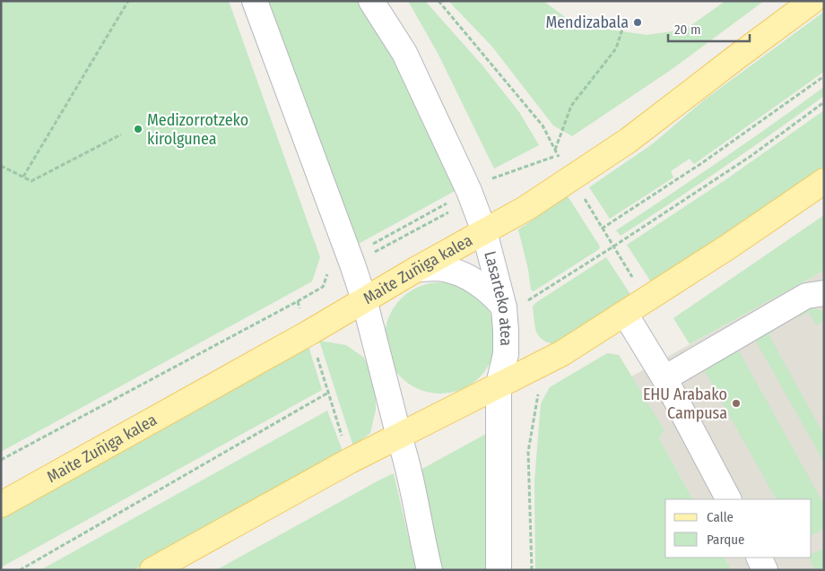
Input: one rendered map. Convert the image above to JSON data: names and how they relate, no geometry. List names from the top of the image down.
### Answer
{
  "streets": {
    "main road": ["Maite Zuñiga kalea"],
    "street": ["Lasarteko atea"]
  },
  "crossings": [
    ["Maite Zuñiga kalea", "Lasarteko atea"]
  ],
  "places": ["Mendizabala", "Medizorrotzeko kirolgunea", "EHU Arabako Campusa"],
  "legend": ["Calle", "Parque"],
  "scale_bar": "20 m"
}
